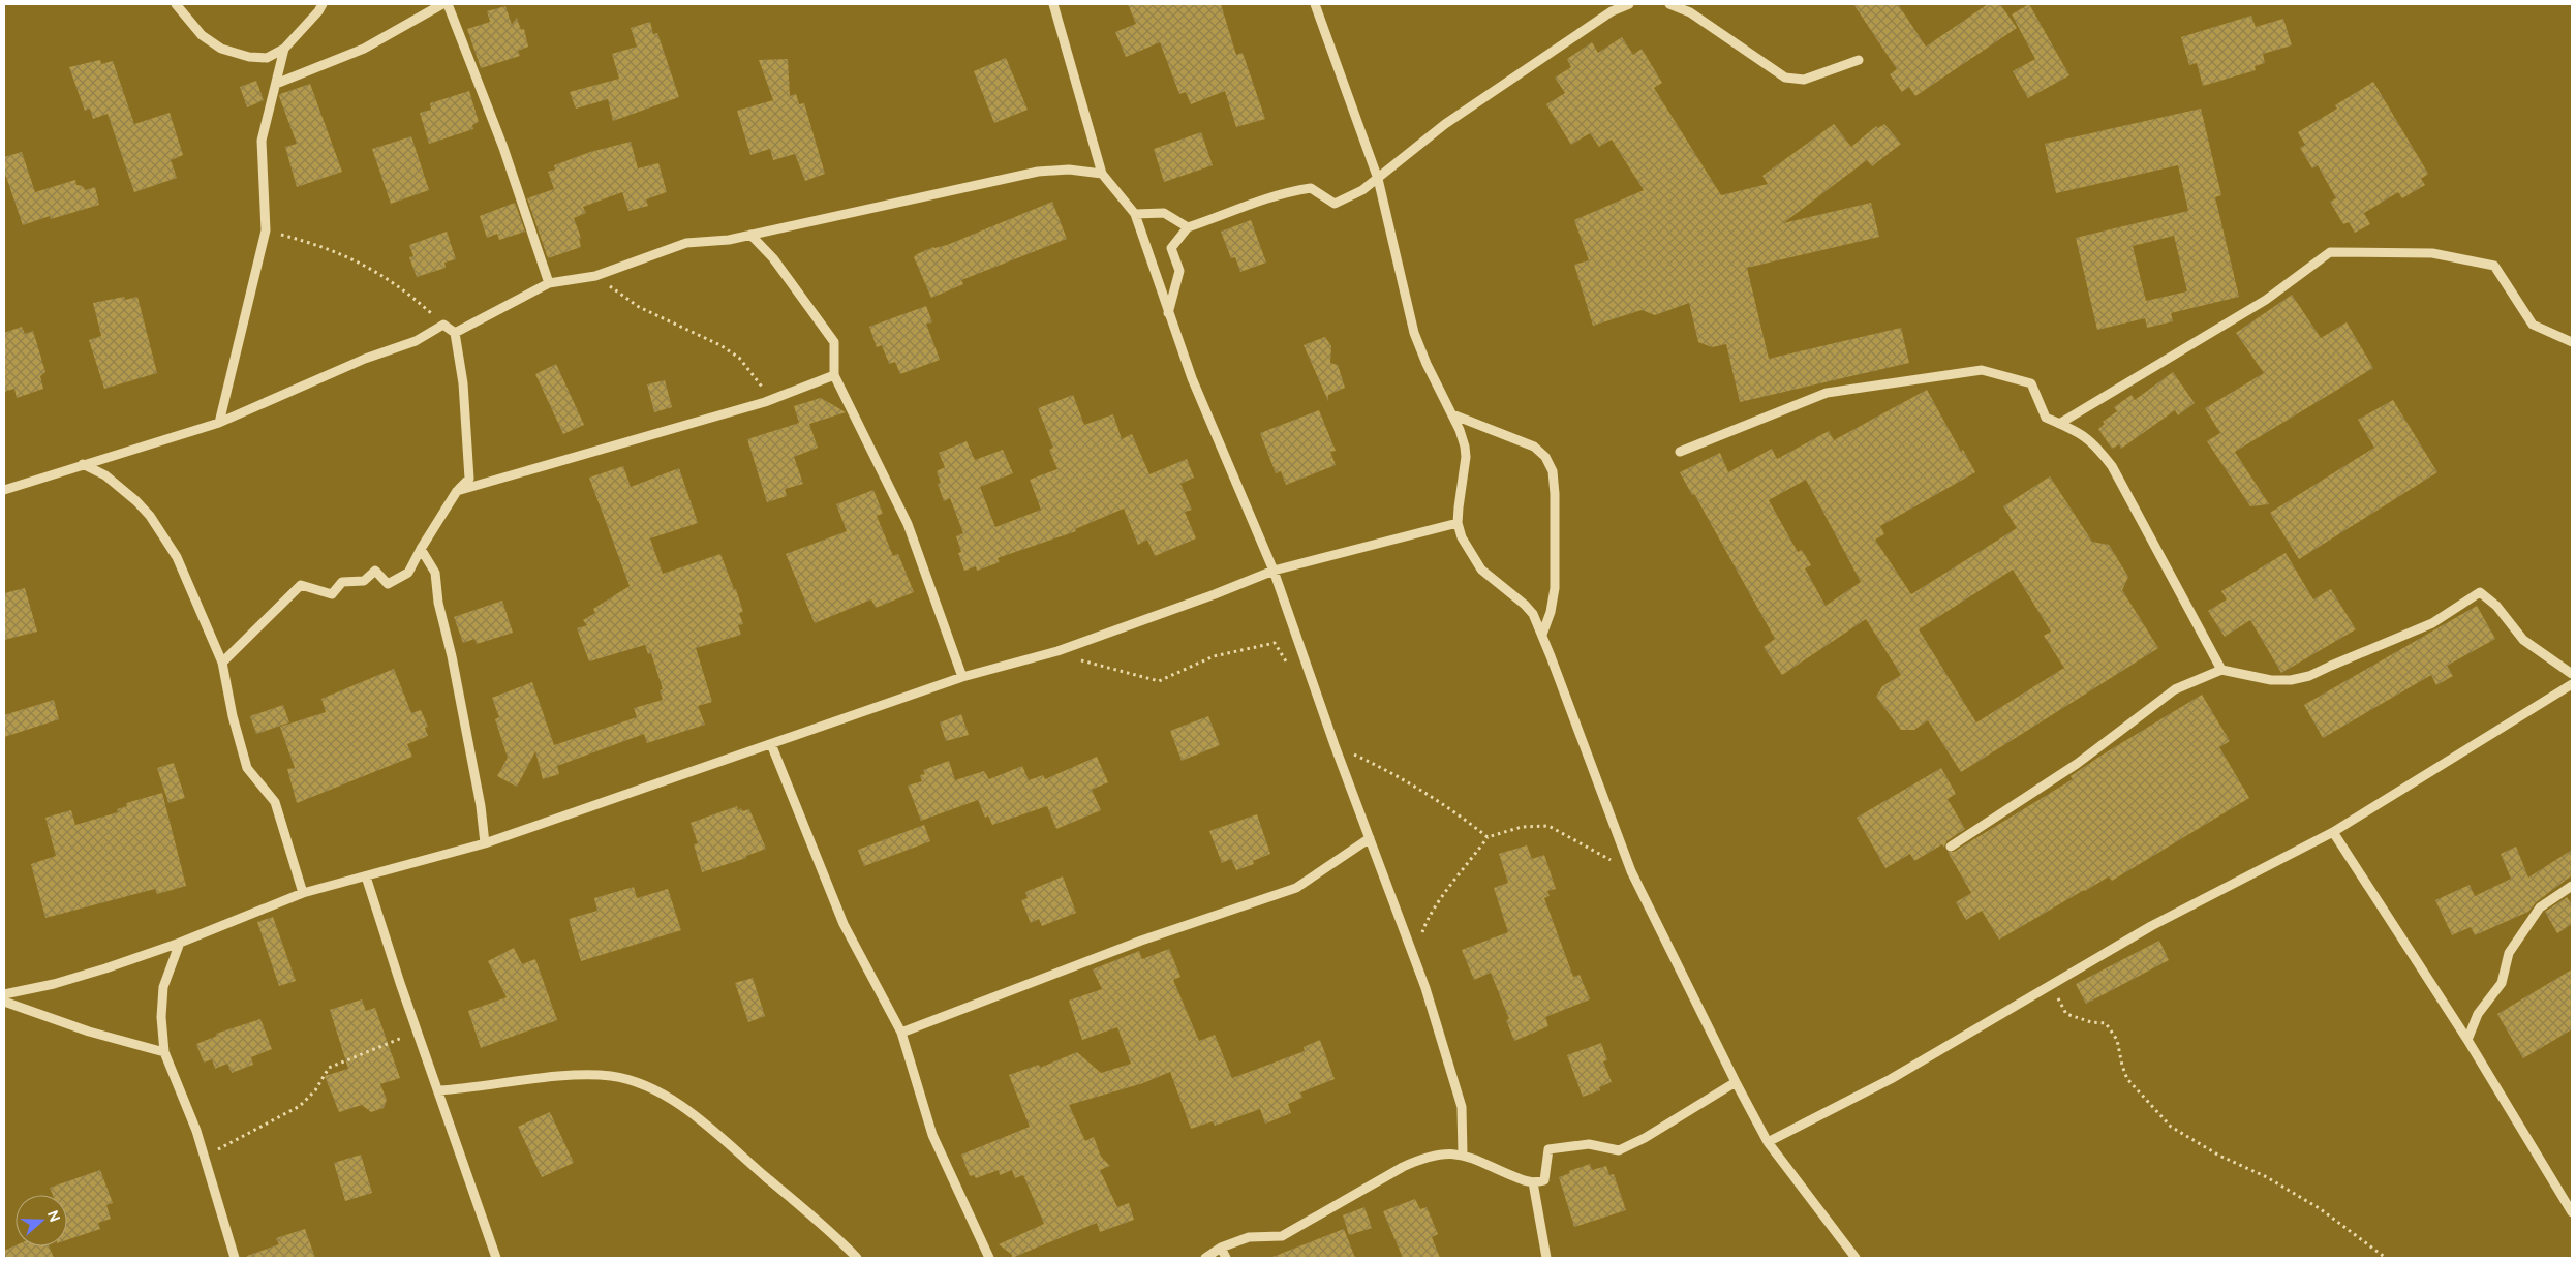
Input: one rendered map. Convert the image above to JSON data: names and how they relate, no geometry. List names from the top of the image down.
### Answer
{
  "north": "right"
}
